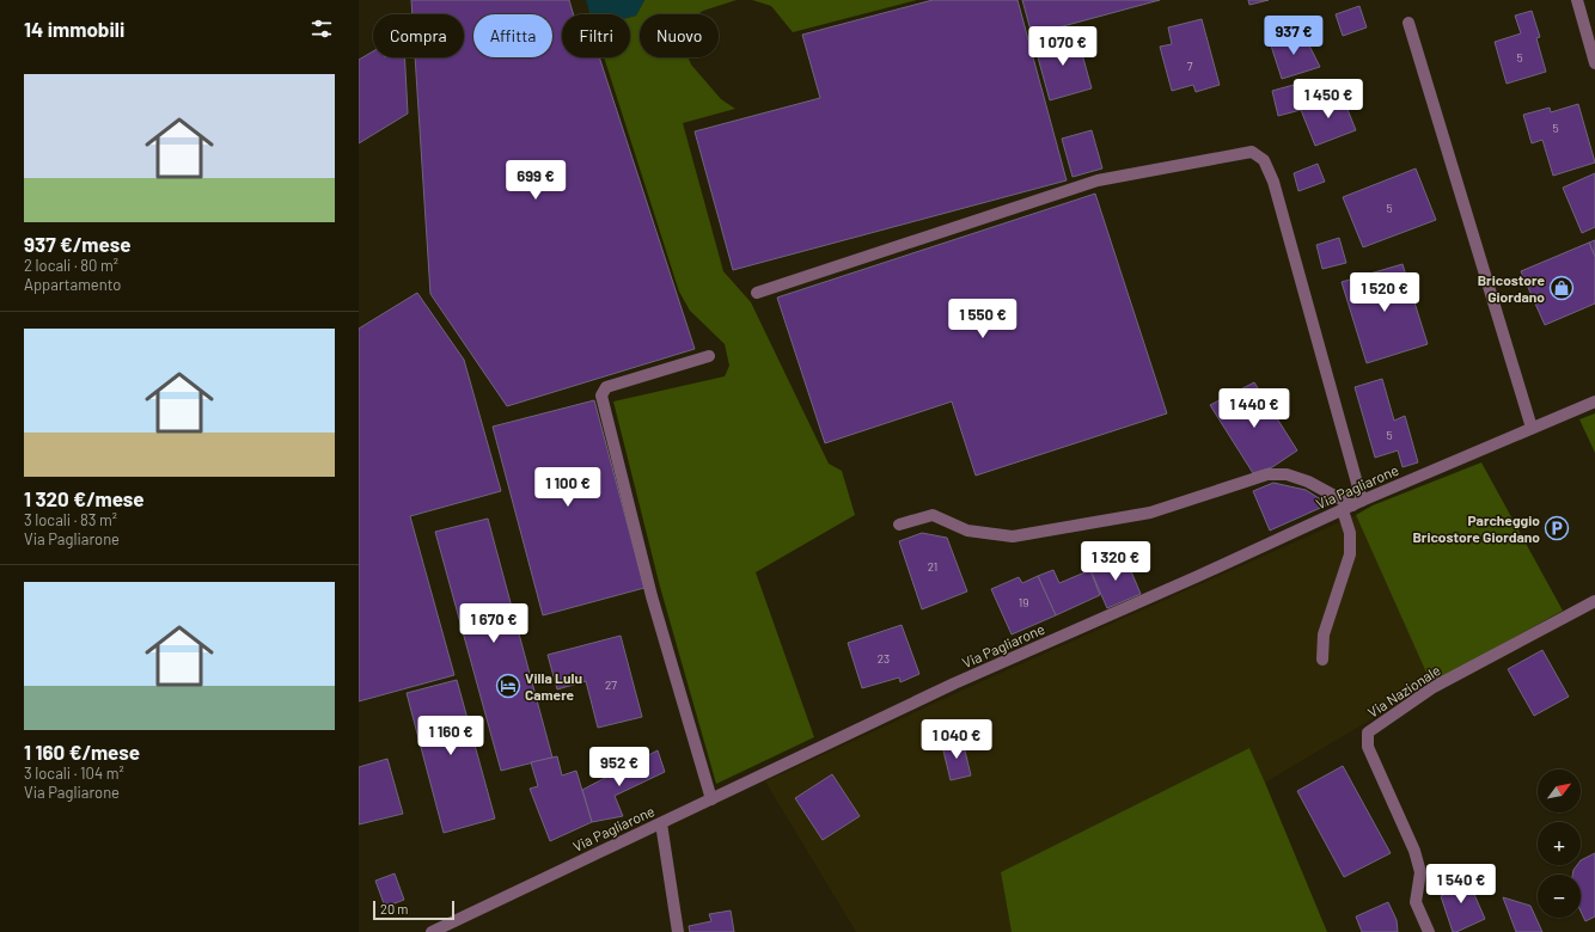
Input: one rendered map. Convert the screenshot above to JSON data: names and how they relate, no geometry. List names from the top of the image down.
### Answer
{
  "streets": {
    "street": ["Via Pagliarone", "Via Nazionale"]
  },
  "places": {
    "shop": ["Bricostore Giordano"],
    "parking": ["Parcheggio Bricostore Giordano"],
    "hotel": ["Villa Lulu Camere"]
  },
  "house_numbers": [
    "5",
    "7",
    "5",
    "5",
    "5",
    "21",
    "19",
    "23",
    "27"
  ],
  "scale_bar": "20 m",
  "north": "top right",
  "page": {
    "heading": "14 immobili",
    "chip": [
      "Compra",
      "Affitta",
      "Filtri",
      "Nuovo"
    ],
    "price": [
      "937 €",
      "1 070 €",
      "1 450 €",
      "699 €",
      "1 520 €",
      "1 550 €",
      "1 440 €",
      "1 100 €",
      "1 320 €",
      "1 670 €",
      "1 160 €",
      "1 040 €",
      "952 €",
      "1 540 €"
    ],
    "list": [
      {
        "name": "937 €/mese",
        "note": "2 locali · 80 m² · Appartamento"
      },
      {
        "name": "1 320 €/mese",
        "note": "3 locali · 83 m² · Via Pagliarone"
      },
      {
        "name": "1 160 €/mese",
        "note": "3 locali · 104 m² · Via Pagliarone"
      }
    ],
    "map_buttons": ["+", "−"],
    "scale": "20 m"
  }
}
